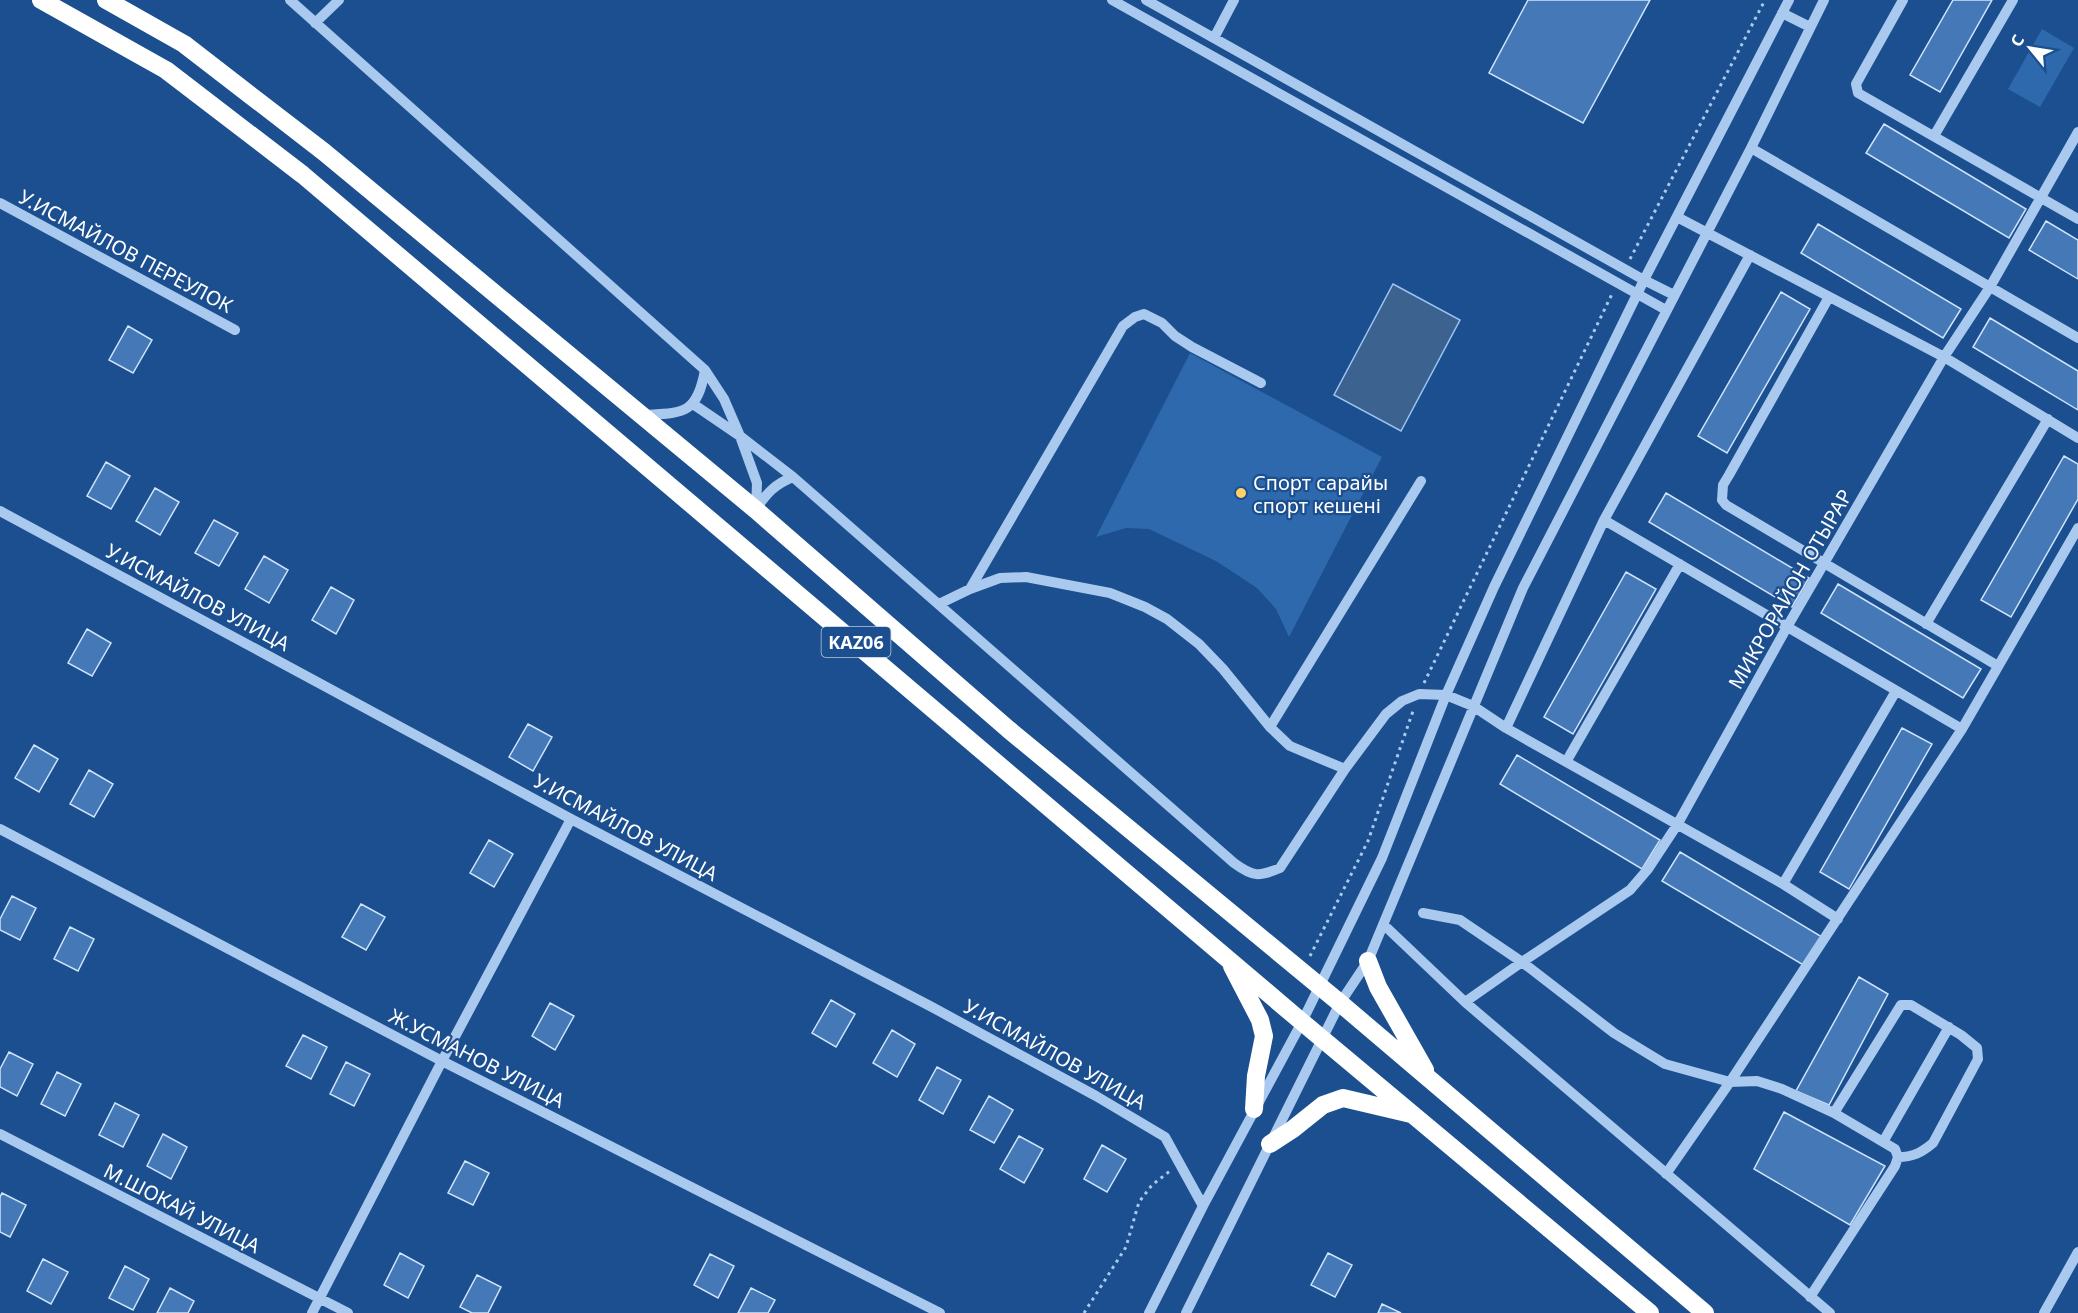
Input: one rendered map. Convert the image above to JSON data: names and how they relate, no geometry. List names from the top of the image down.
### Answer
{
  "streets": {
    "highway": ["KАZ06"],
    "street": [
      "У.ИСМАЙЛОВ ПЕРЕУЛОК",
      "МИКРОРАЙОН ОТЫРАР",
      "У.ИСМАЙЛОВ УЛИЦА",
      "Ж.УСМАНОВ УЛИЦА",
      "М.ШОКАЙ УЛИЦА"
    ]
  },
  "places": ["Спорт сарайы спорт кешені"],
  "north": "top left"
}
